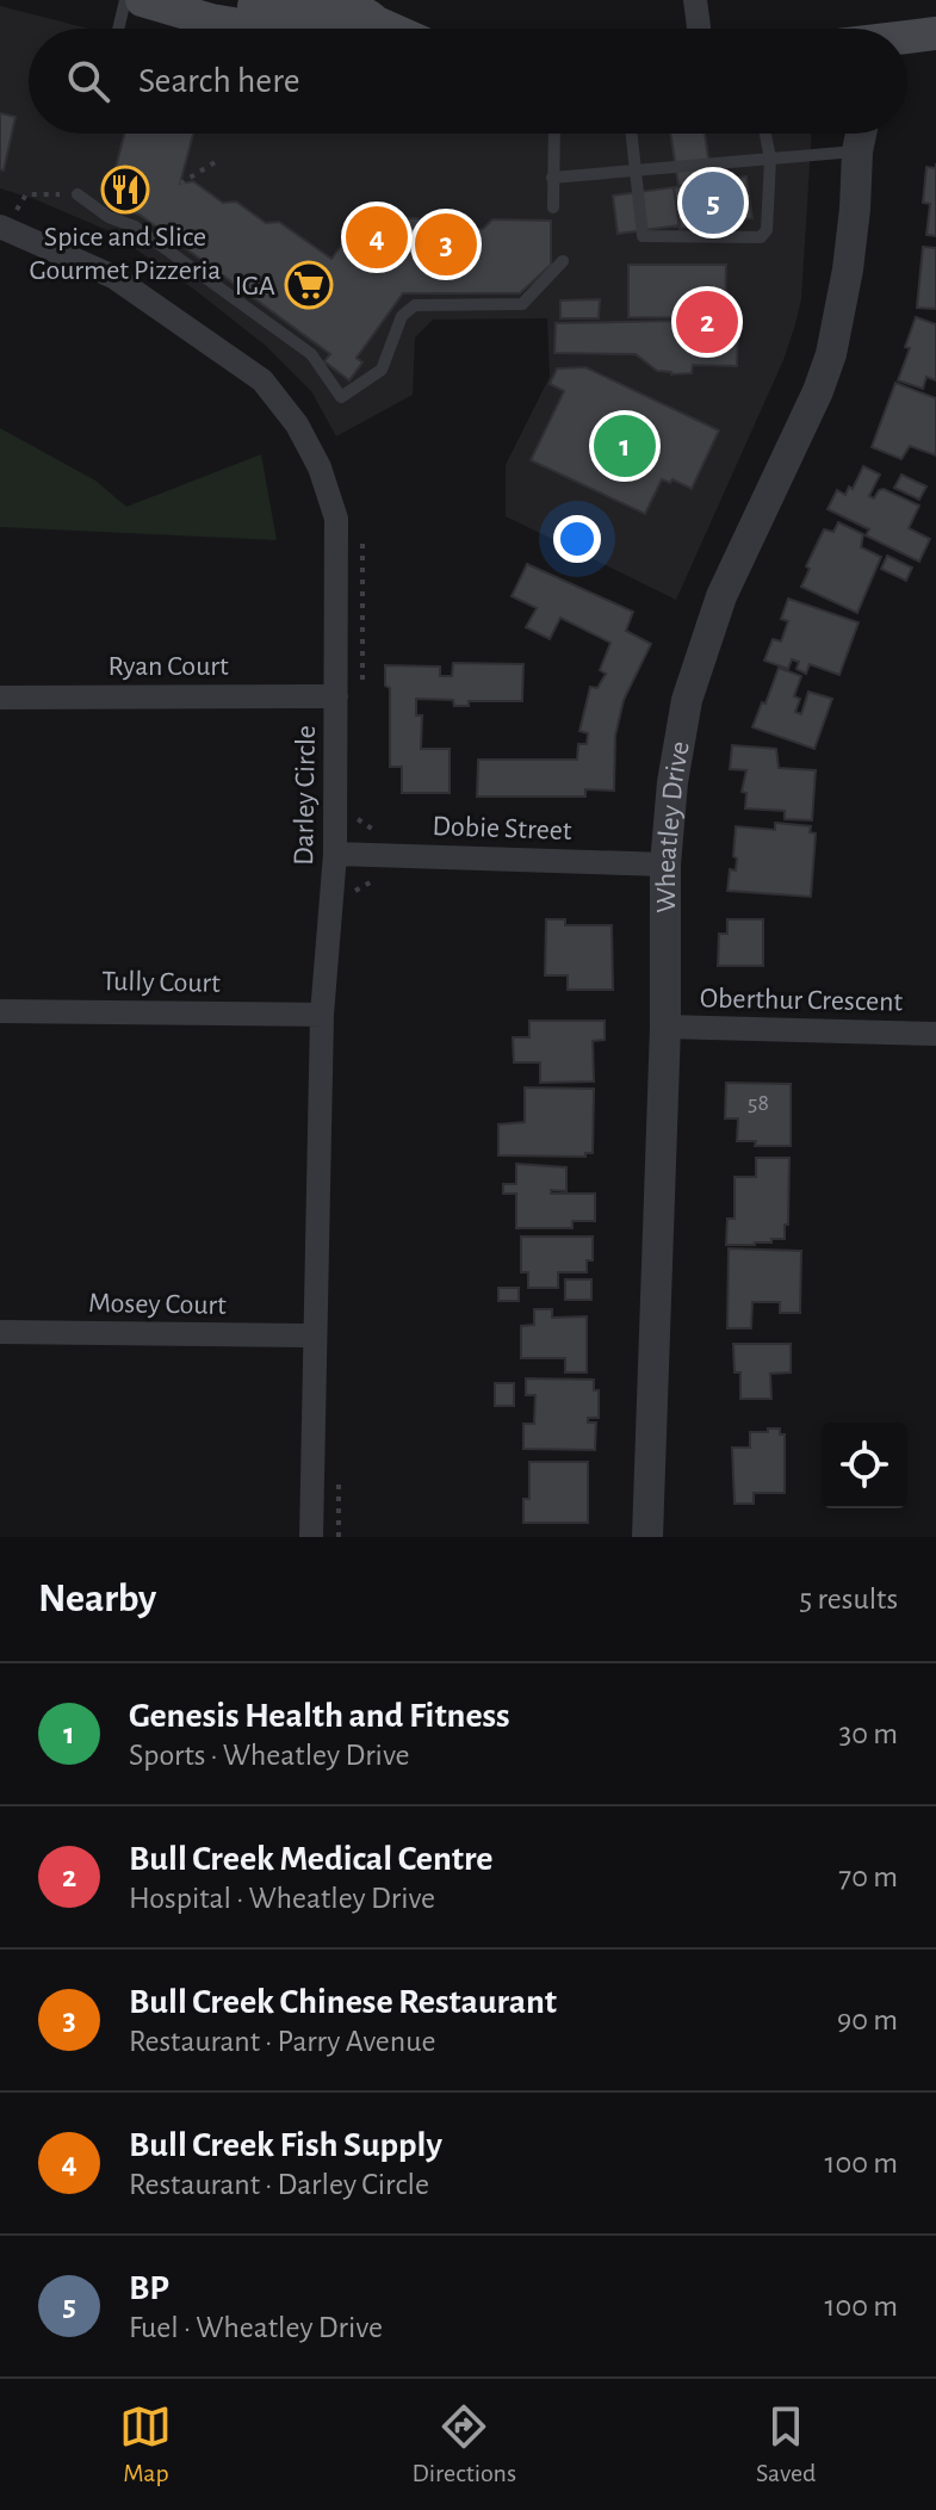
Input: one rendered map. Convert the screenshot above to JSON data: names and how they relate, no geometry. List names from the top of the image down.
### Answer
{
  "streets": {
    "street": [
      "Ryan Court",
      "Darley Circle",
      "Dobie Street",
      "Wheatley Drive",
      "Tully Court",
      "Oberthur Crescent",
      "Mosey Court"
    ]
  },
  "crossings": [
    ["Ryan Court", "Darley Circle"],
    ["Darley Circle", "Dobie Street"],
    ["Darley Circle", "Tully Court"],
    ["Darley Circle", "Mosey Court"],
    ["Dobie Street", "Wheatley Drive"],
    ["Wheatley Drive", "Oberthur Crescent"]
  ],
  "places": {
    "restaurant": ["Spice and Slice Gourmet Pizzeria"],
    "supermarket": ["IGA"]
  },
  "house_numbers": ["58"],
  "page": {
    "search": "Search here",
    "pins": [
      "5",
      "4",
      "3",
      "2",
      "1"
    ],
    "heading": ["Nearby", "5 results"],
    "list": [
      {
        "mark": "1",
        "name": "Genesis Health and Fitness",
        "note": "Sports · Wheatley Drive",
        "value": "30 m"
      },
      {
        "mark": "2",
        "name": "Bull Creek Medical Centre",
        "note": "Hospital · Wheatley Drive",
        "value": "70 m"
      },
      {
        "mark": "3",
        "name": "Bull Creek Chinese Restaurant",
        "note": "Restaurant · Parry Avenue",
        "value": "90 m"
      },
      {
        "mark": "4",
        "name": "Bull Creek Fish Supply",
        "note": "Restaurant · Darley Circle",
        "value": "100 m"
      },
      {
        "mark": "5",
        "name": "BP",
        "note": "Fuel · Wheatley Drive",
        "value": "100 m"
      }
    ],
    "nav": ["Map", "Directions", "Saved"]
  }
}
